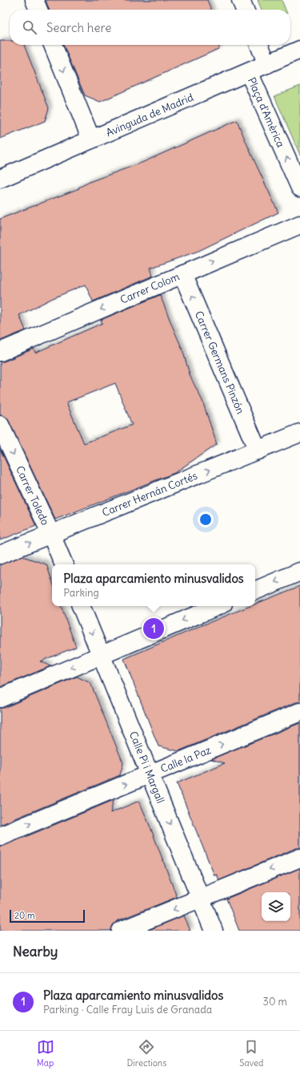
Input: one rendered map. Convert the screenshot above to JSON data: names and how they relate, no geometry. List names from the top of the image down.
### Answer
{
  "streets": {
    "street": [
      "Plaça d'Amèrica",
      "Avinguda de Madrid",
      "Carrer Colom",
      "Carrer Germans Pinzón",
      "Carrer Hernán Cortés",
      "Carrer Toledo",
      "Calle la Paz",
      "Calle Pi i Margall"
    ]
  },
  "crossings": [
    ["Plaça d'Amèrica", "Avinguda de Madrid"],
    ["Carrer Colom", "Carrer Germans Pinzón"],
    ["Carrer Germans Pinzón", "Carrer Hernán Cortés"],
    ["Carrer Hernán Cortés", "Carrer Toledo"],
    ["Calle la Paz", "Calle Pi i Margall"]
  ],
  "one_way": [
    "Plaça d'Amèrica",
    "Carrer Germans Pinzón",
    "Carrer Toledo",
    "Calle Pi i Margall"
  ],
  "scale_bar": "20 m",
  "page": {
    "search": "Search here",
    "popup": ["Plaza aparcamiento minusvalidos", "Parking"],
    "pins": "1",
    "scale": "20 m",
    "heading": "Nearby",
    "list": [
      {
        "mark": "1",
        "name": "Plaza aparcamiento minusvalidos",
        "note": "Parking · Calle Fray Luis de Granada",
        "value": "30 m"
      }
    ],
    "nav": ["Map", "Directions", "Saved"]
  }
}
